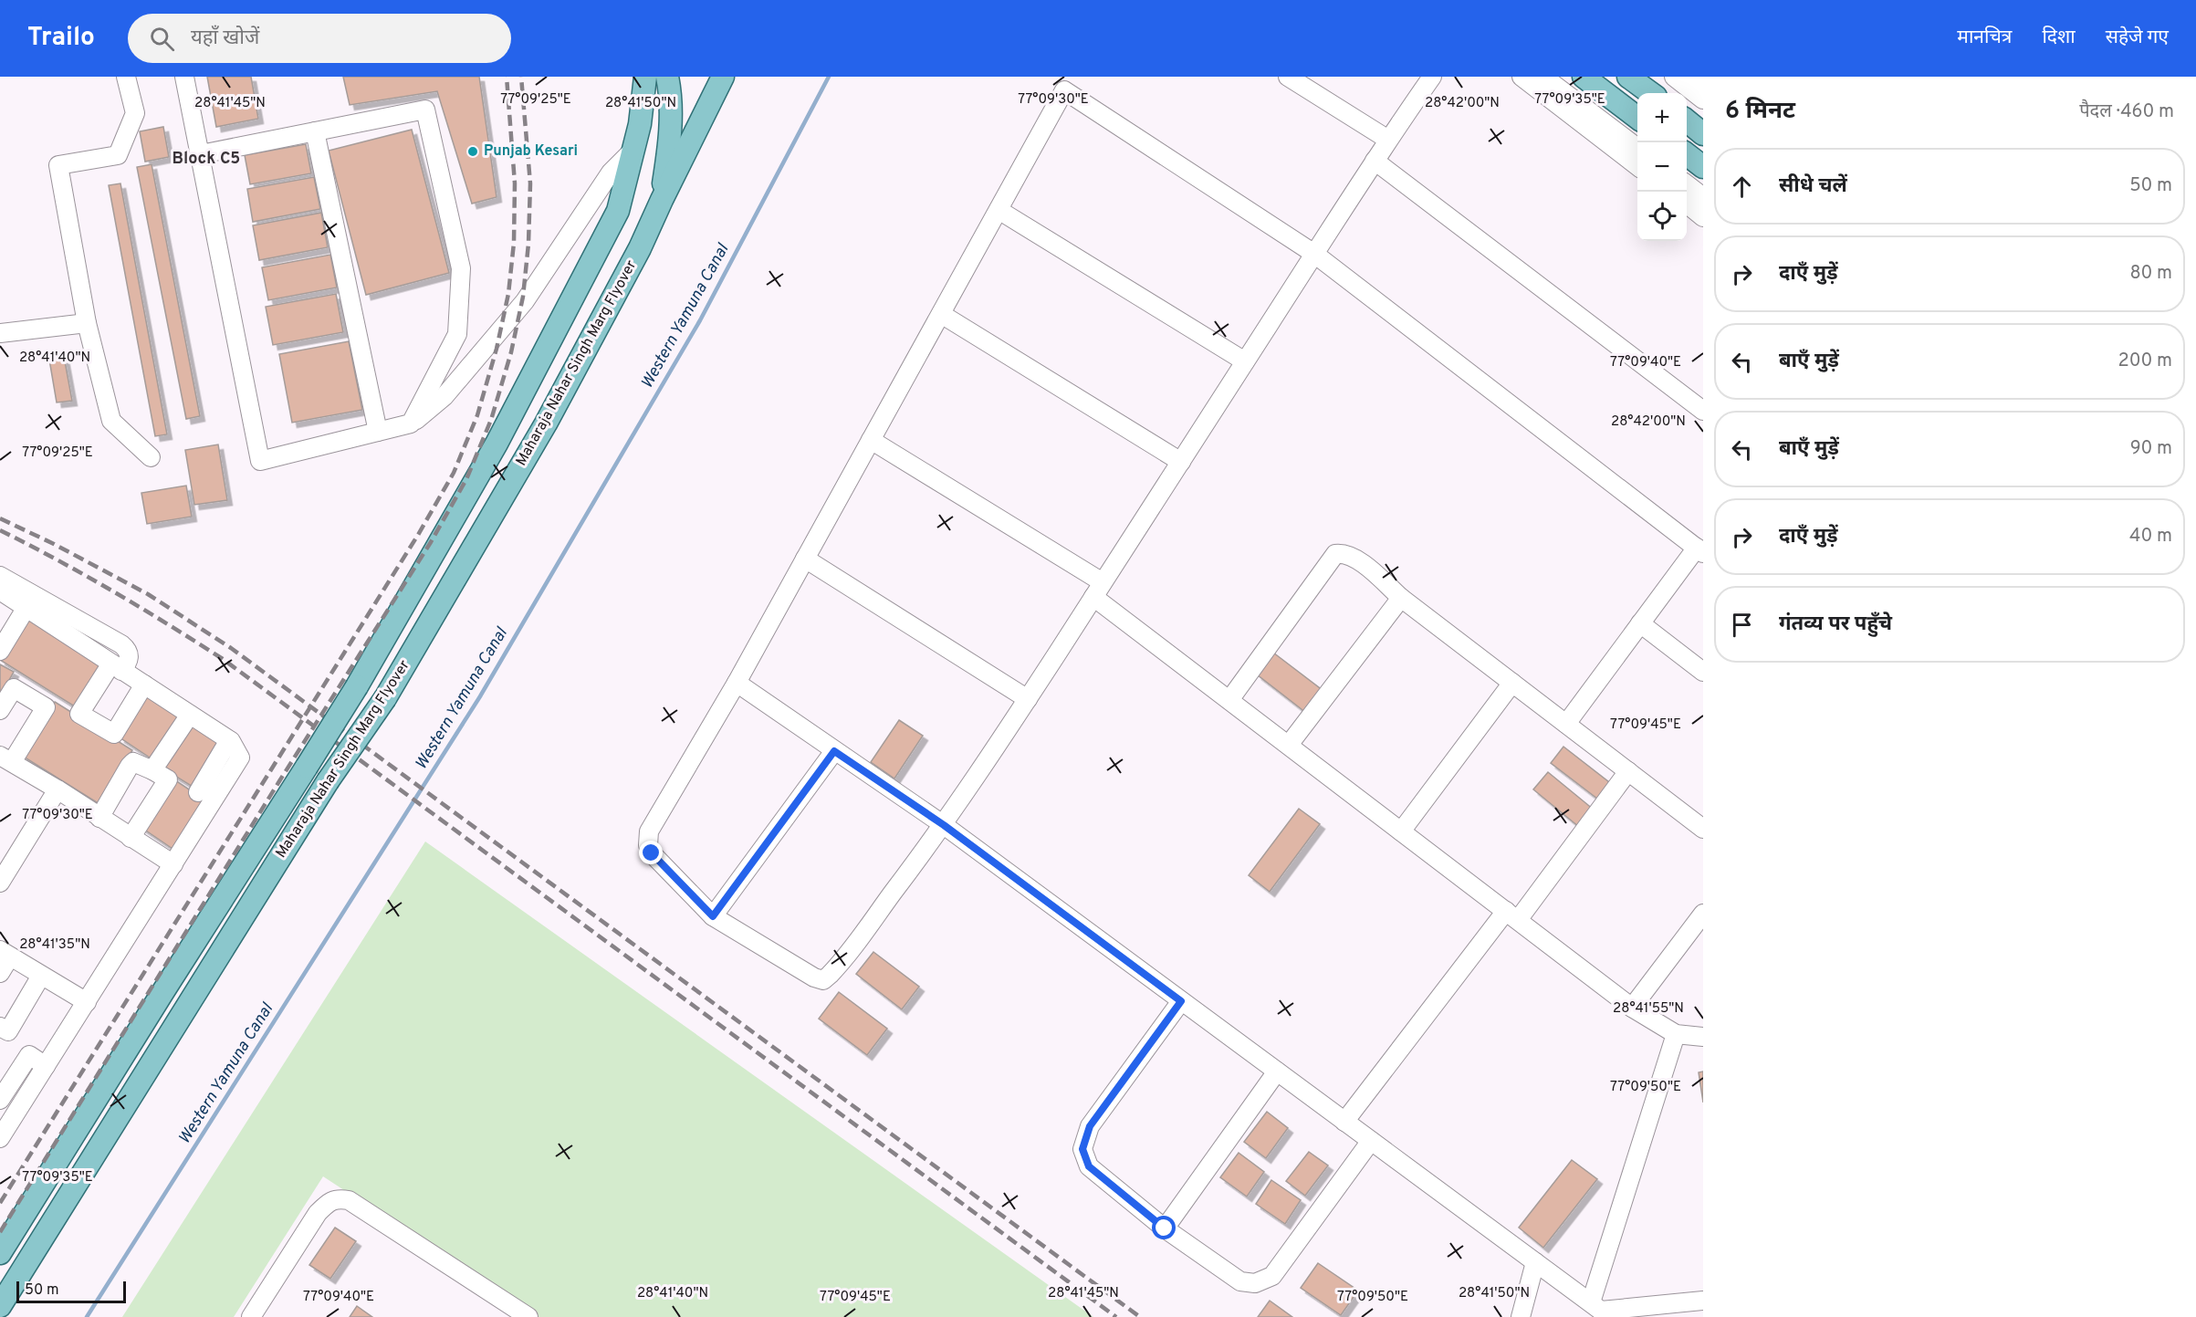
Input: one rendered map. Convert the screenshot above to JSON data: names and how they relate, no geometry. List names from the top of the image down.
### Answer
{
  "streets": {
    "main road": ["Maharaja Nahar Singh Marg Flyover"]
  },
  "districts": ["Block C5"],
  "water": ["Western Yamuna Canal"],
  "places": ["Punjab Kesari"],
  "scale_bar": "50 m",
  "page": {
    "header": "Trailo",
    "search": "यहाँ खोजें",
    "nav": ["मानचित्र", "दिशा", "सहेजे गए"],
    "heading": ["6 मिनट", "पैदल · 460 m"],
    "map_buttons": ["+", "−"],
    "list": [
      ["सीधे चलें", "50 m"],
      ["दाएँ मुड़ें", "80 m"],
      ["बाएँ मुड़ें", "200 m"],
      ["बाएँ मुड़ें", "90 m"],
      ["दाएँ मुड़ें", "40 m"],
      "गंतव्य पर पहुँचे"
    ],
    "scale": "50 m"
  },
  "coordinates": [
    "77°09'30\"E",
    "77°09'35\"E",
    "77°09'25\"E",
    "28°41'45\"N",
    "28°41'50\"N",
    "28°42'00\"N",
    "28°41'40\"N",
    "77°09'40\"E",
    "77°09'45\"E",
    "28°41'35\"N",
    "28°41'55\"N",
    "77°09'50\"E"
  ]
}
